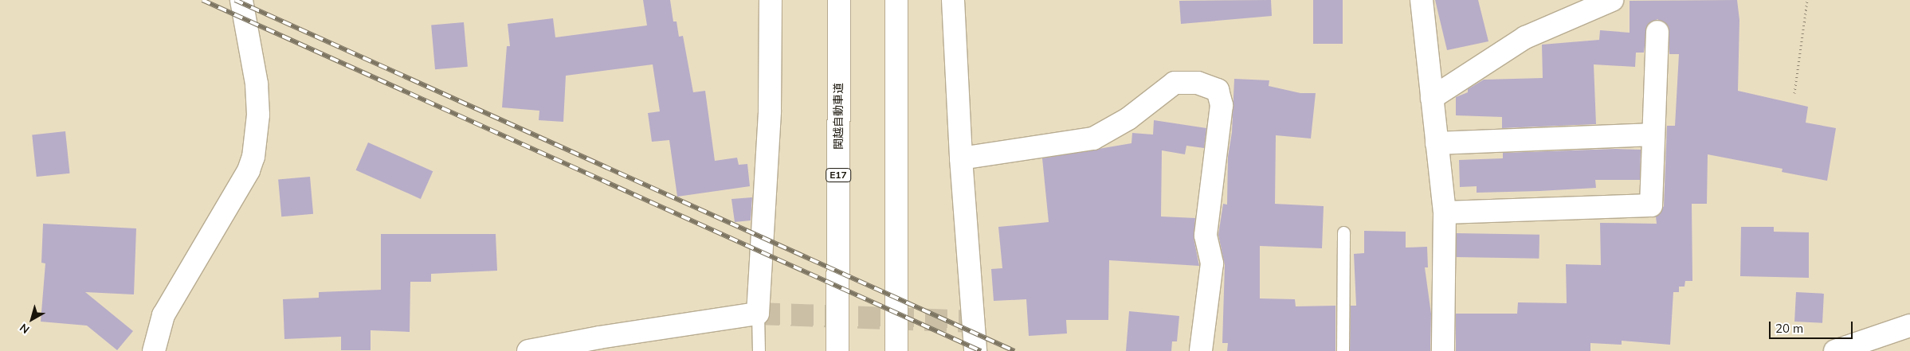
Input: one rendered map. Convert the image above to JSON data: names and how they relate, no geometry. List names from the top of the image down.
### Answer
{
  "streets": {
    "main road": ["関越自動車道", "E17"]
  },
  "scale_bar": "20 m",
  "north": "bottom left"
}
